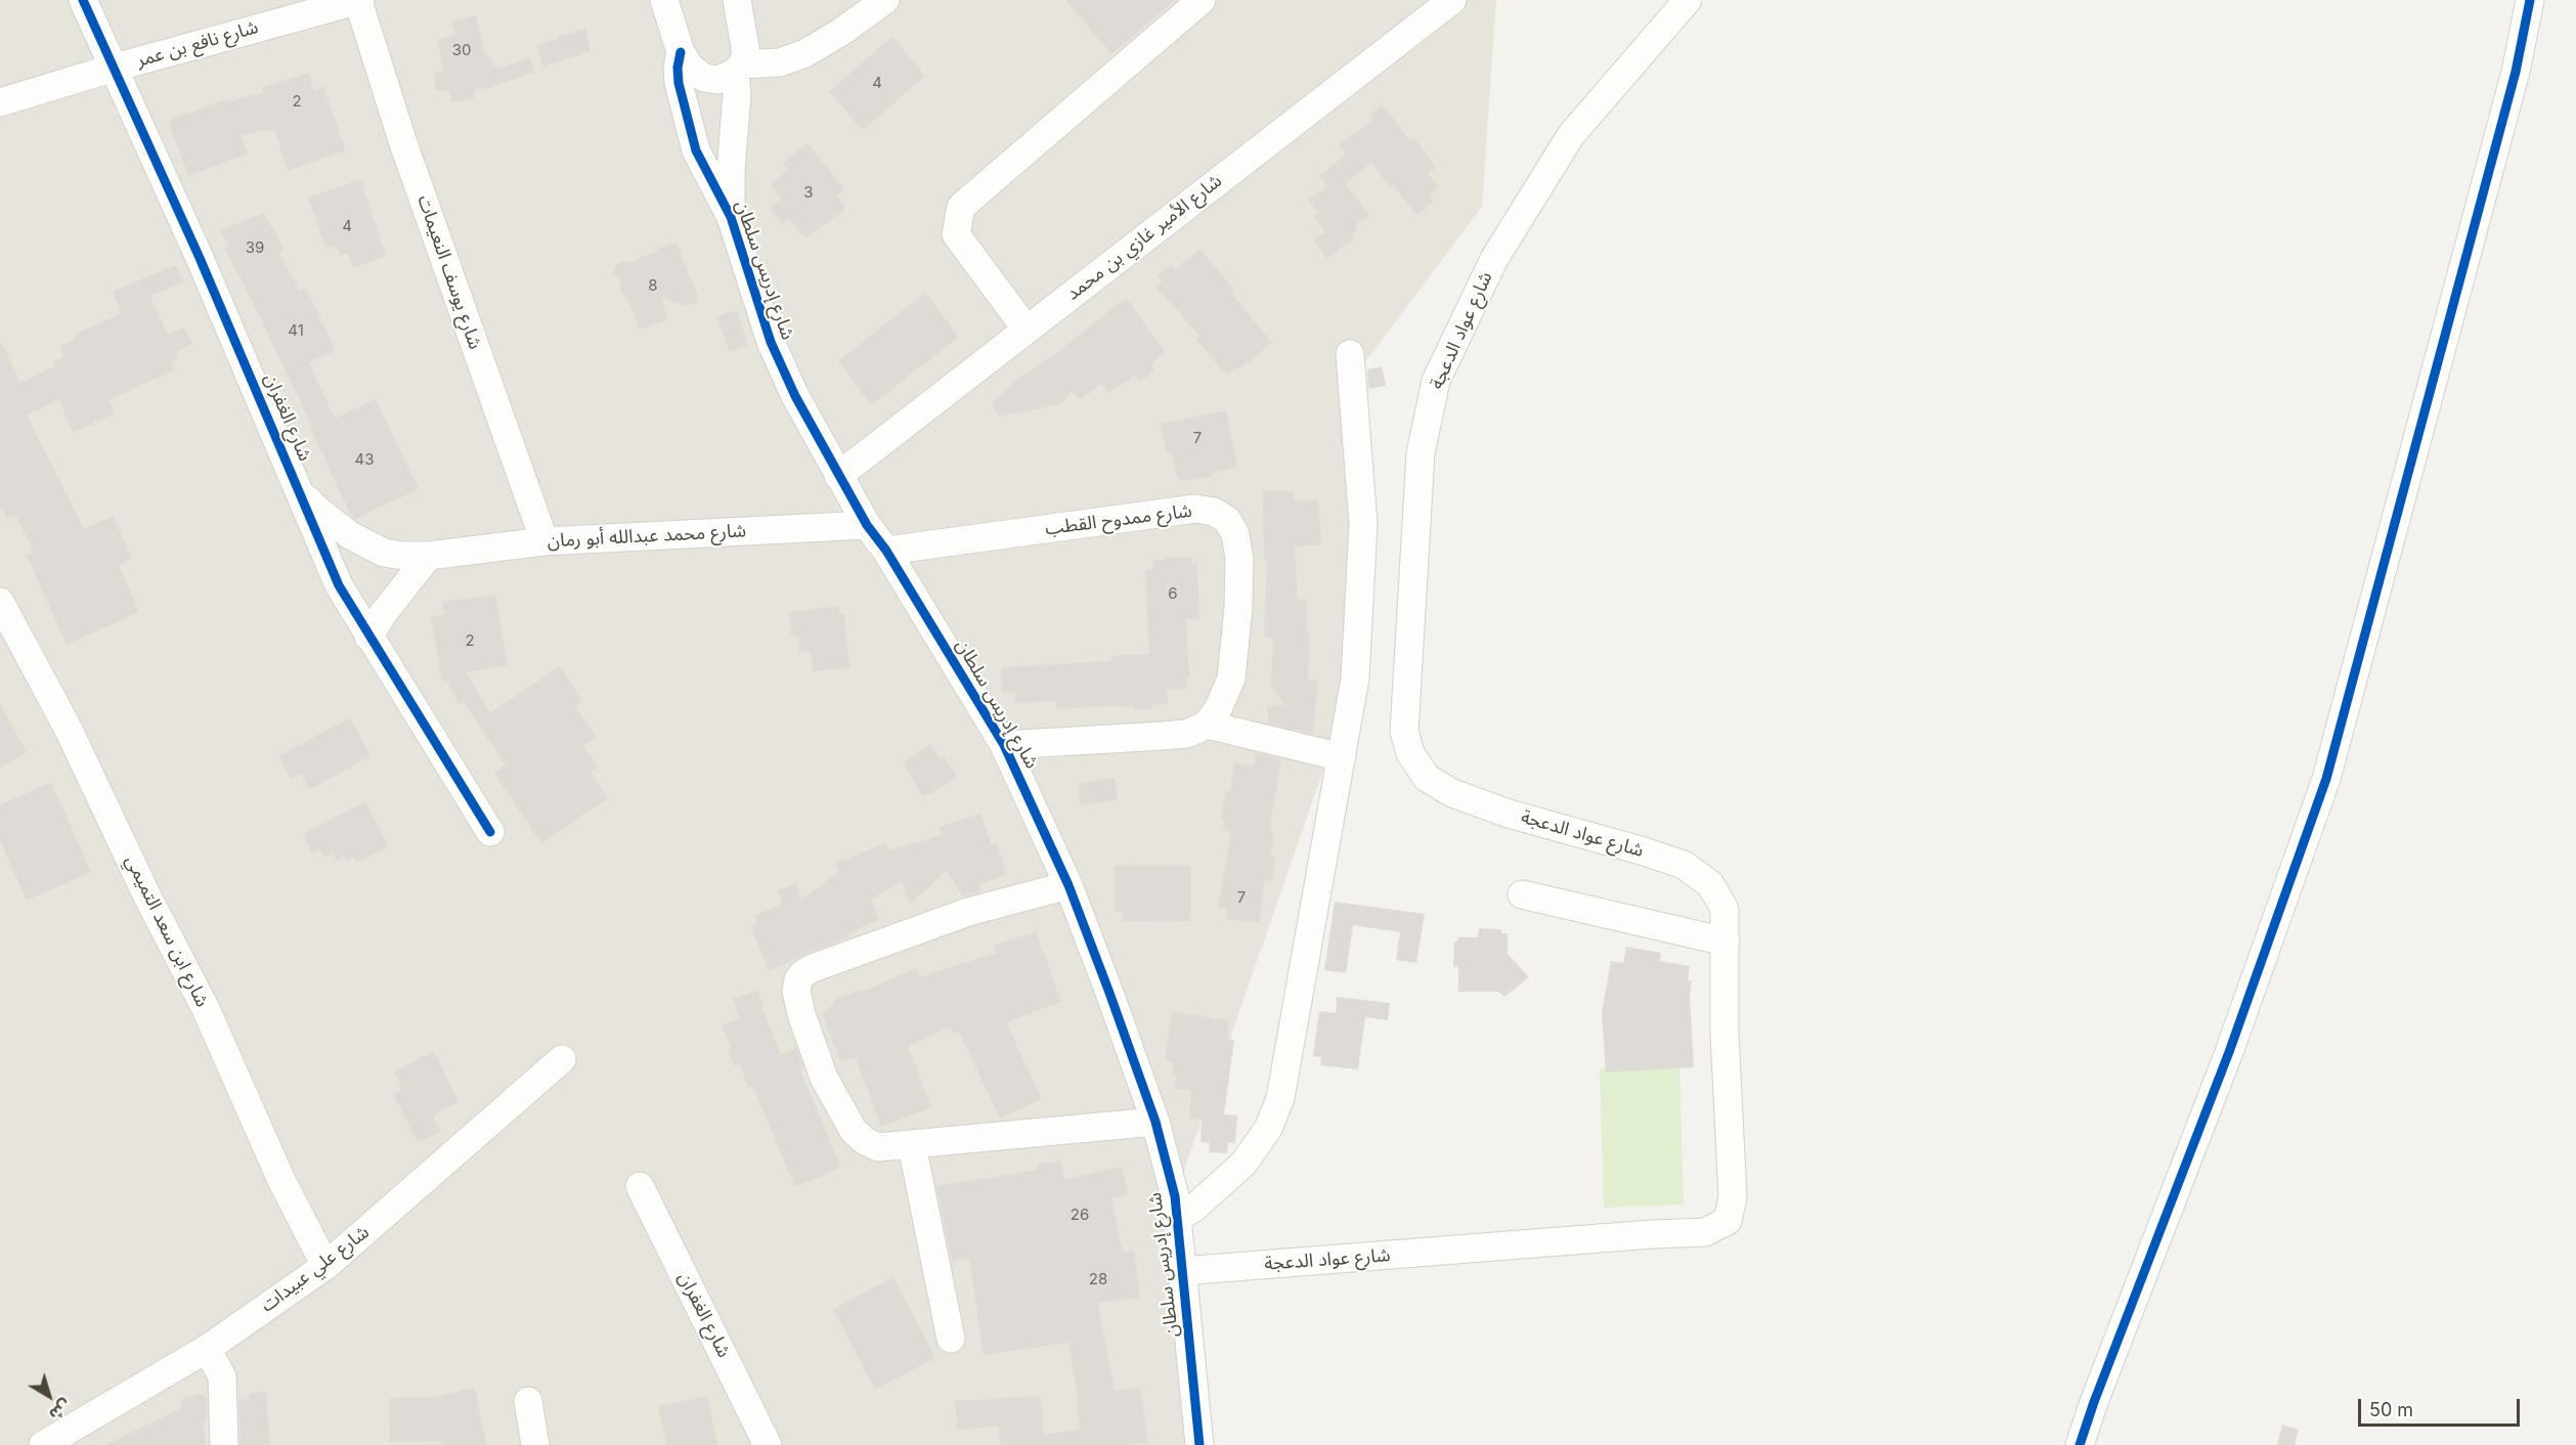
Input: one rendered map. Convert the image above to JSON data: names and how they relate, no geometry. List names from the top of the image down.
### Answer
{
  "streets": {
    "street": [
      "شارع نافع بن عمر",
      "شارع الأمير غازي بن محمد",
      "شارع إدريس سلطان",
      "شارع يوسف النعيمات",
      "شارع عواد الدعجة",
      "شارع الغفران",
      "شارع ممدوح القطب",
      "شارع محمد عبدالله أبو رمان",
      "شارع ابن سعد التميمي",
      "شارع علي عبيدات"
    ]
  },
  "crossings": [
    ["شارع نافع بن عمر", "شارع يوسف النعيمات"],
    ["شارع نافع بن عمر", "شارع الغفران"],
    ["شارع الأمير غازي بن محمد", "شارع إدريس سلطان"],
    ["شارع إدريس سلطان", "شارع عواد الدعجة"],
    ["شارع إدريس سلطان", "شارع ممدوح القطب"],
    ["شارع إدريس سلطان", "شارع محمد عبدالله أبو رمان"],
    ["شارع يوسف النعيمات", "شارع محمد عبدالله أبو رمان"],
    ["شارع الغفران", "شارع محمد عبدالله أبو رمان"],
    ["شارع ابن سعد التميمي", "شارع علي عبيدات"]
  ],
  "house_numbers": [
    "30",
    "4",
    "2",
    "3",
    "4",
    "39",
    "8",
    "41",
    "7",
    "43",
    "6",
    "2",
    "7",
    "26",
    "28"
  ],
  "scale_bar": "50 m",
  "north": "bottom right"
}
